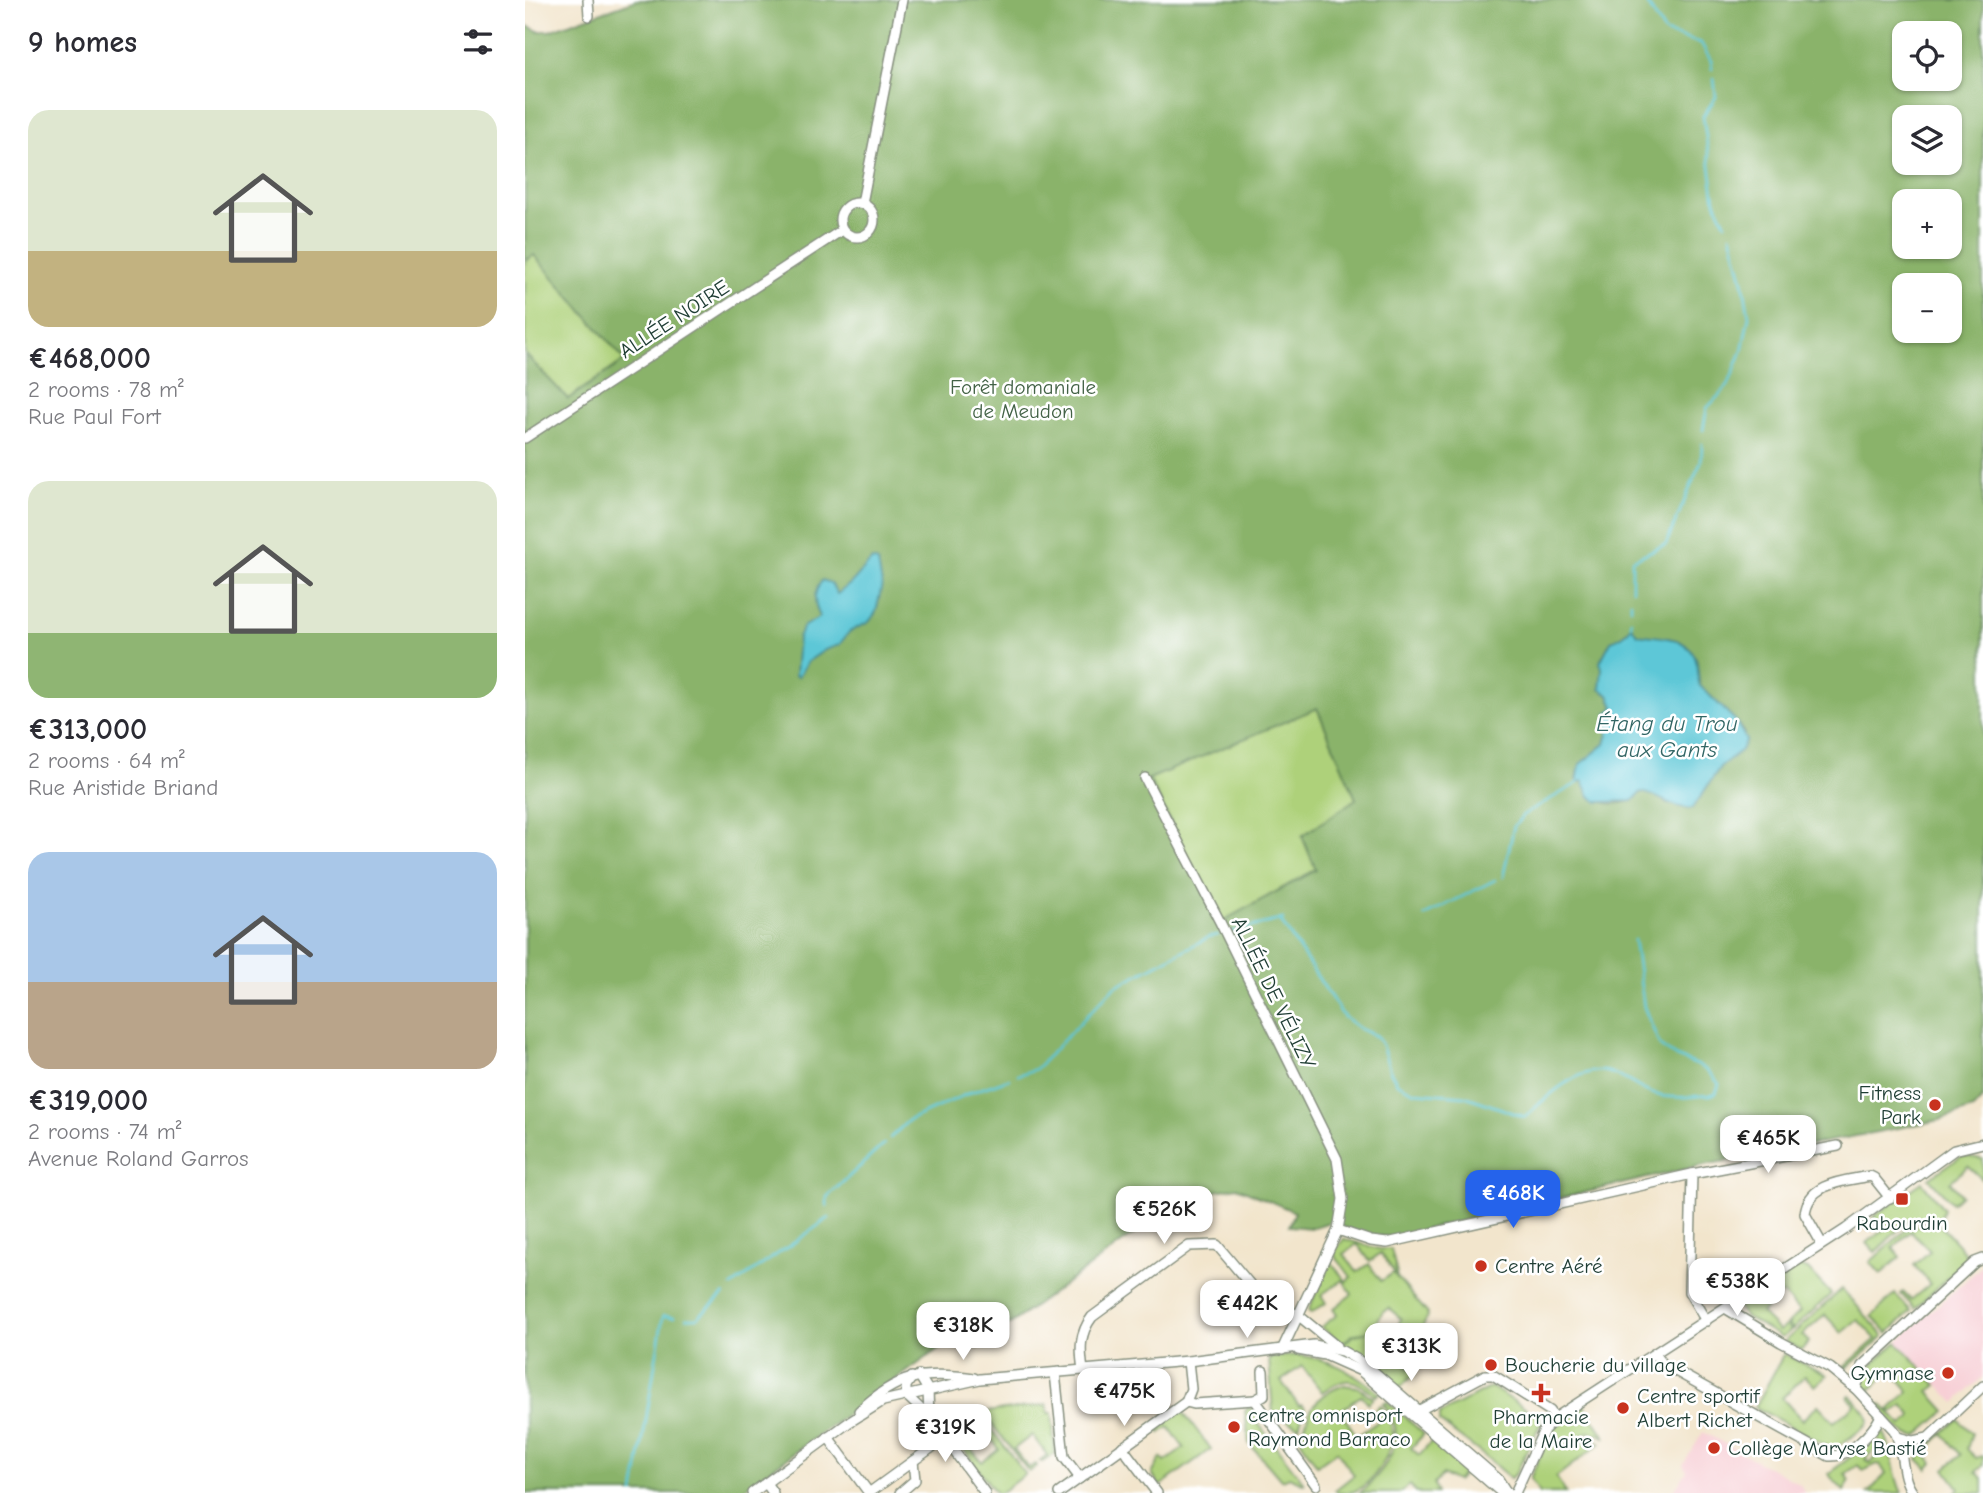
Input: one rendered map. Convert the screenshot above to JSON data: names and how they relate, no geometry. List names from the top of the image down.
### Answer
{
  "streets": {
    "street": ["ALLÉE NOIRE", "ALLÉE DE VÉLIZY"]
  },
  "water": ["Étang du Trou aux Gants"],
  "parks": ["Forêt domaniale de Meudon"],
  "places": {
    "other": [
      "Fitness Park",
      "Centre Aéré",
      "Boucherie du village",
      "Gymnase",
      "Centre sportif Albert Richet",
      "centre omnisport Raymond Barraco",
      "Collège Maryse Bastié"
    ],
    "transit": ["Rabourdin"],
    "health": ["Pharmacie de la Maire"]
  },
  "page": {
    "heading": "9 homes",
    "map_buttons": ["+", "−"],
    "list": [
      {
        "name": "€468,000",
        "note": "2 rooms · 78 m² · Rue Paul Fort"
      },
      {
        "name": "€313,000",
        "note": "2 rooms · 64 m² · Rue Aristide Briand"
      },
      {
        "name": "€319,000",
        "note": "2 rooms · 74 m² · Avenue Roland Garros"
      }
    ],
    "price": [
      "€465K",
      "€468K",
      "€526K",
      "€538K",
      "€442K",
      "€318K",
      "€313K",
      "€475K",
      "€319K"
    ]
  }
}
